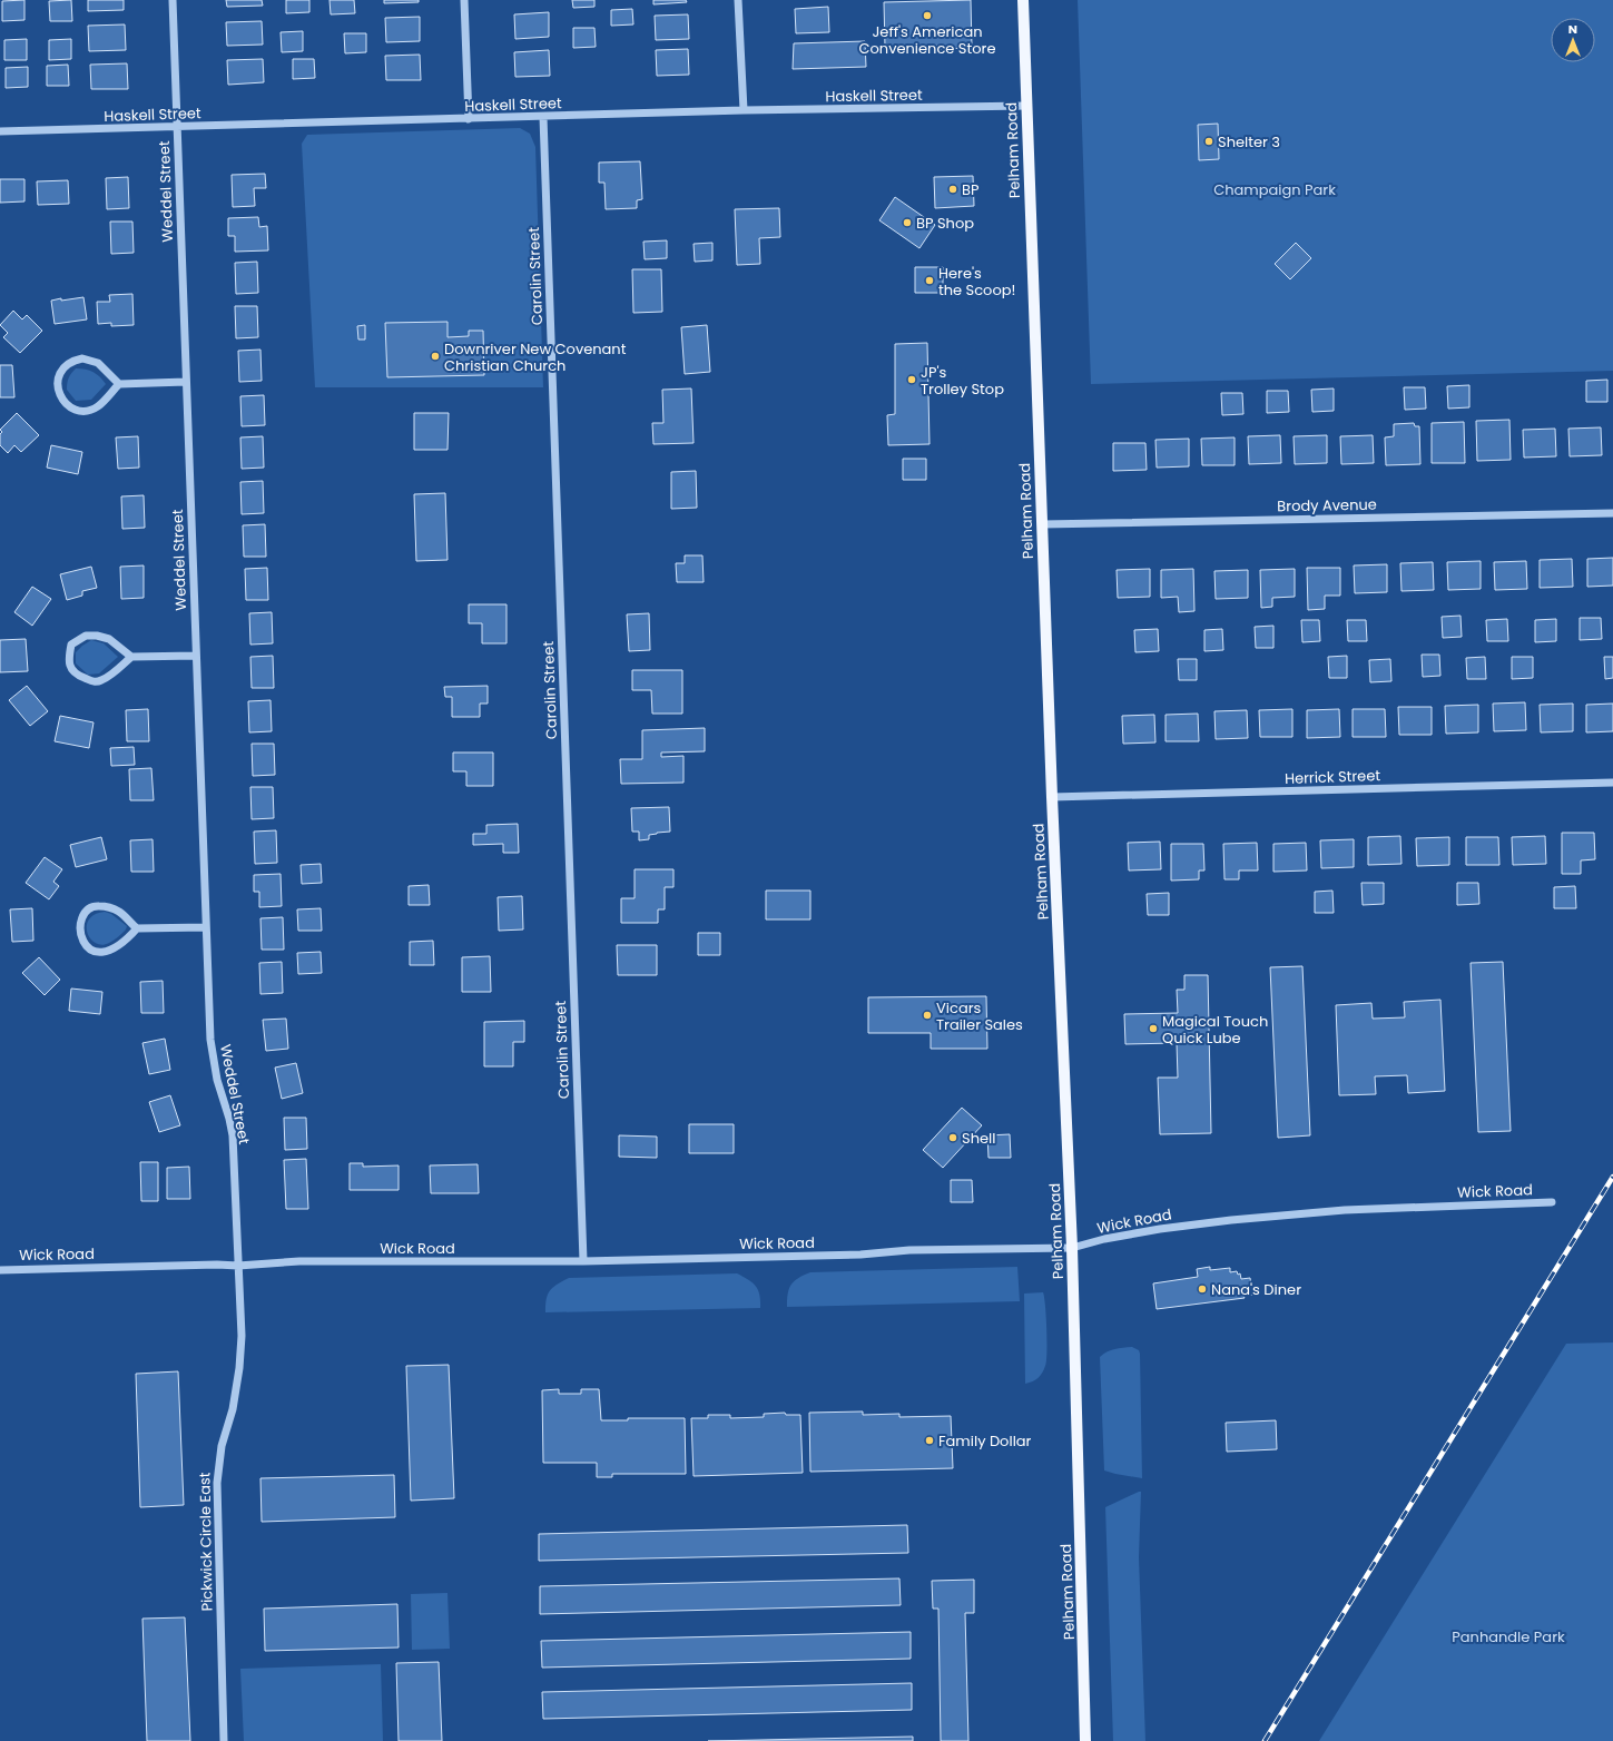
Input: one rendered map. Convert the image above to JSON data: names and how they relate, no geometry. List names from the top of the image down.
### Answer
{
  "streets": {
    "main road": ["Pelham Road"],
    "street": [
      "Haskell Street",
      "Weddel Street",
      "Carolin Street",
      "Brody Avenue",
      "Herrick Street",
      "Wick Road",
      "Pickwick Circle East"
    ]
  },
  "crossings": [
    ["Haskell Street", "Pelham Road"],
    ["Haskell Street", "Weddel Street"],
    ["Haskell Street", "Carolin Street"],
    ["Pelham Road", "Brody Avenue"],
    ["Pelham Road", "Herrick Street"],
    ["Pelham Road", "Wick Road"],
    ["Weddel Street", "Wick Road"],
    ["Weddel Street", "Pickwick Circle East"],
    ["Carolin Street", "Wick Road"],
    ["Wick Road", "Pickwick Circle East"]
  ],
  "parks": ["Champaign Park", "Panhandle Park"],
  "places": [
    "Jeff's American Convenience Store",
    "Shelter 3",
    "BP",
    "BP Shop",
    "Here's the Scoop!",
    "Downriver New Covenant Christian Church",
    "JP's Trolley Stop",
    "Vicars Trailer Sales",
    "Magical Touch Quick Lube",
    "Shell",
    "Nana's Diner",
    "Family Dollar"
  ],
  "north": "top"
}
